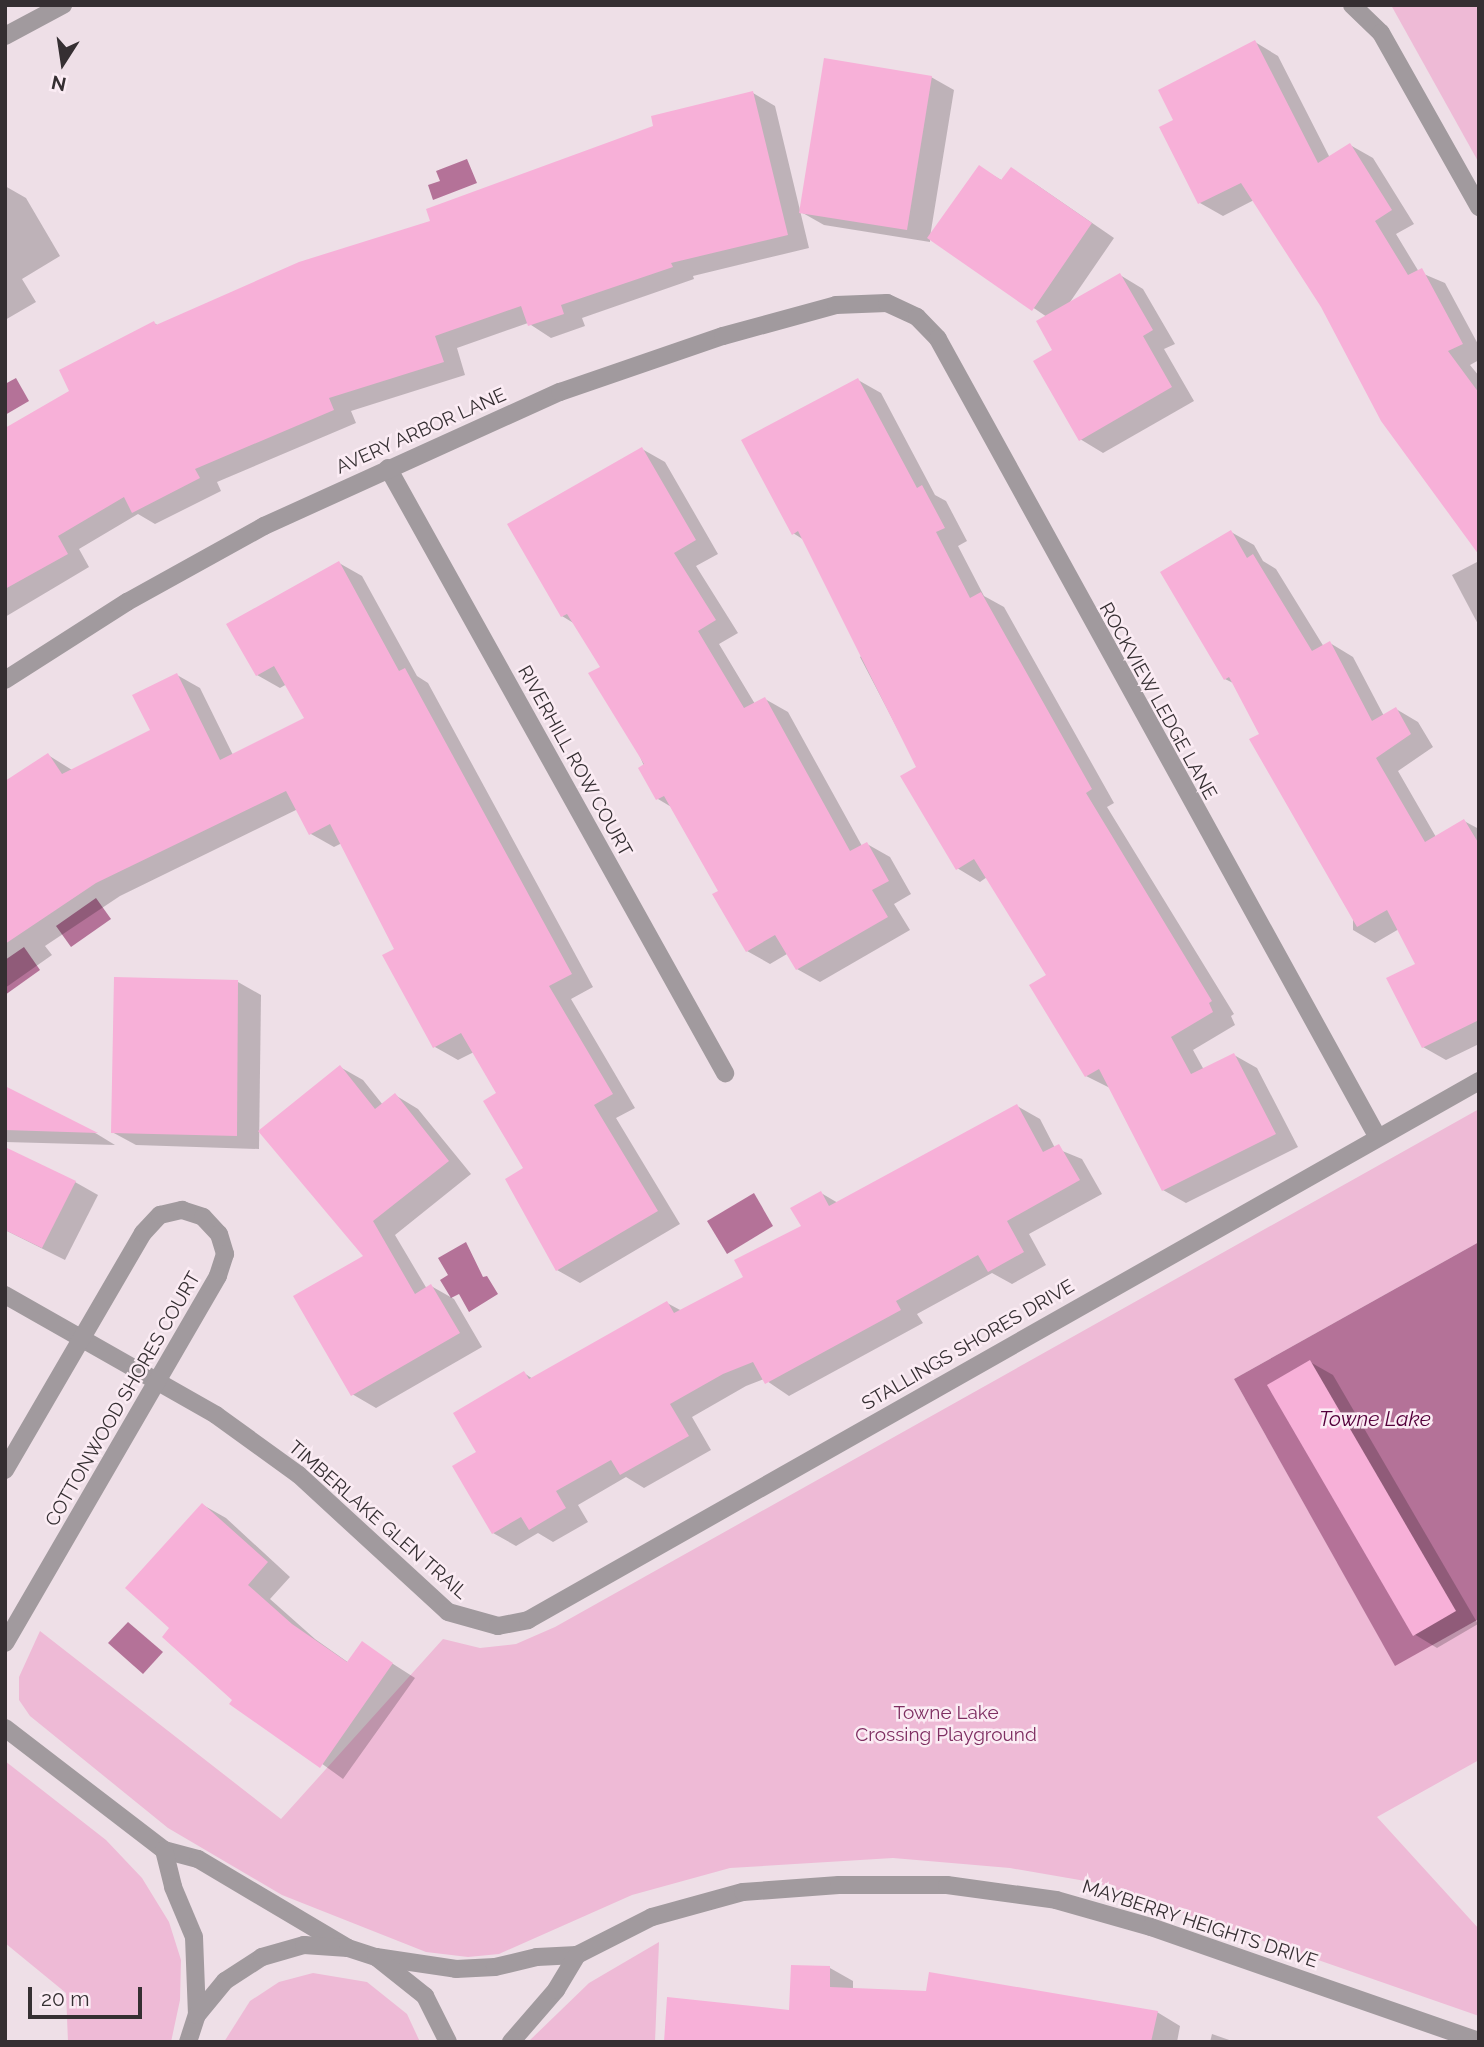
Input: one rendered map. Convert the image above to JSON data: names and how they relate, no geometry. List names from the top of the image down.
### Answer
{
  "streets": {
    "street": [
      "AVERY ARBOR LANE",
      "ROCKVIEW LEDGE LANE",
      "RIVERHILL ROW COURT",
      "STALLINGS SHORES DRIVE",
      "COTTONWOOD SHORES COURT",
      "TIMBERLAKE GLEN TRAIL",
      "MAYBERRY HEIGHTS DRIVE"
    ]
  },
  "crossings": [
    ["AVERY ARBOR LANE", "ROCKVIEW LEDGE LANE"],
    ["AVERY ARBOR LANE", "RIVERHILL ROW COURT"],
    ["ROCKVIEW LEDGE LANE", "STALLINGS SHORES DRIVE"],
    ["STALLINGS SHORES DRIVE", "TIMBERLAKE GLEN TRAIL"],
    ["COTTONWOOD SHORES COURT", "TIMBERLAKE GLEN TRAIL"]
  ],
  "water": ["Towne Lake"],
  "parks": ["Towne Lake Crossing Playground"],
  "scale_bar": "20 m",
  "north": "bottom"
}
